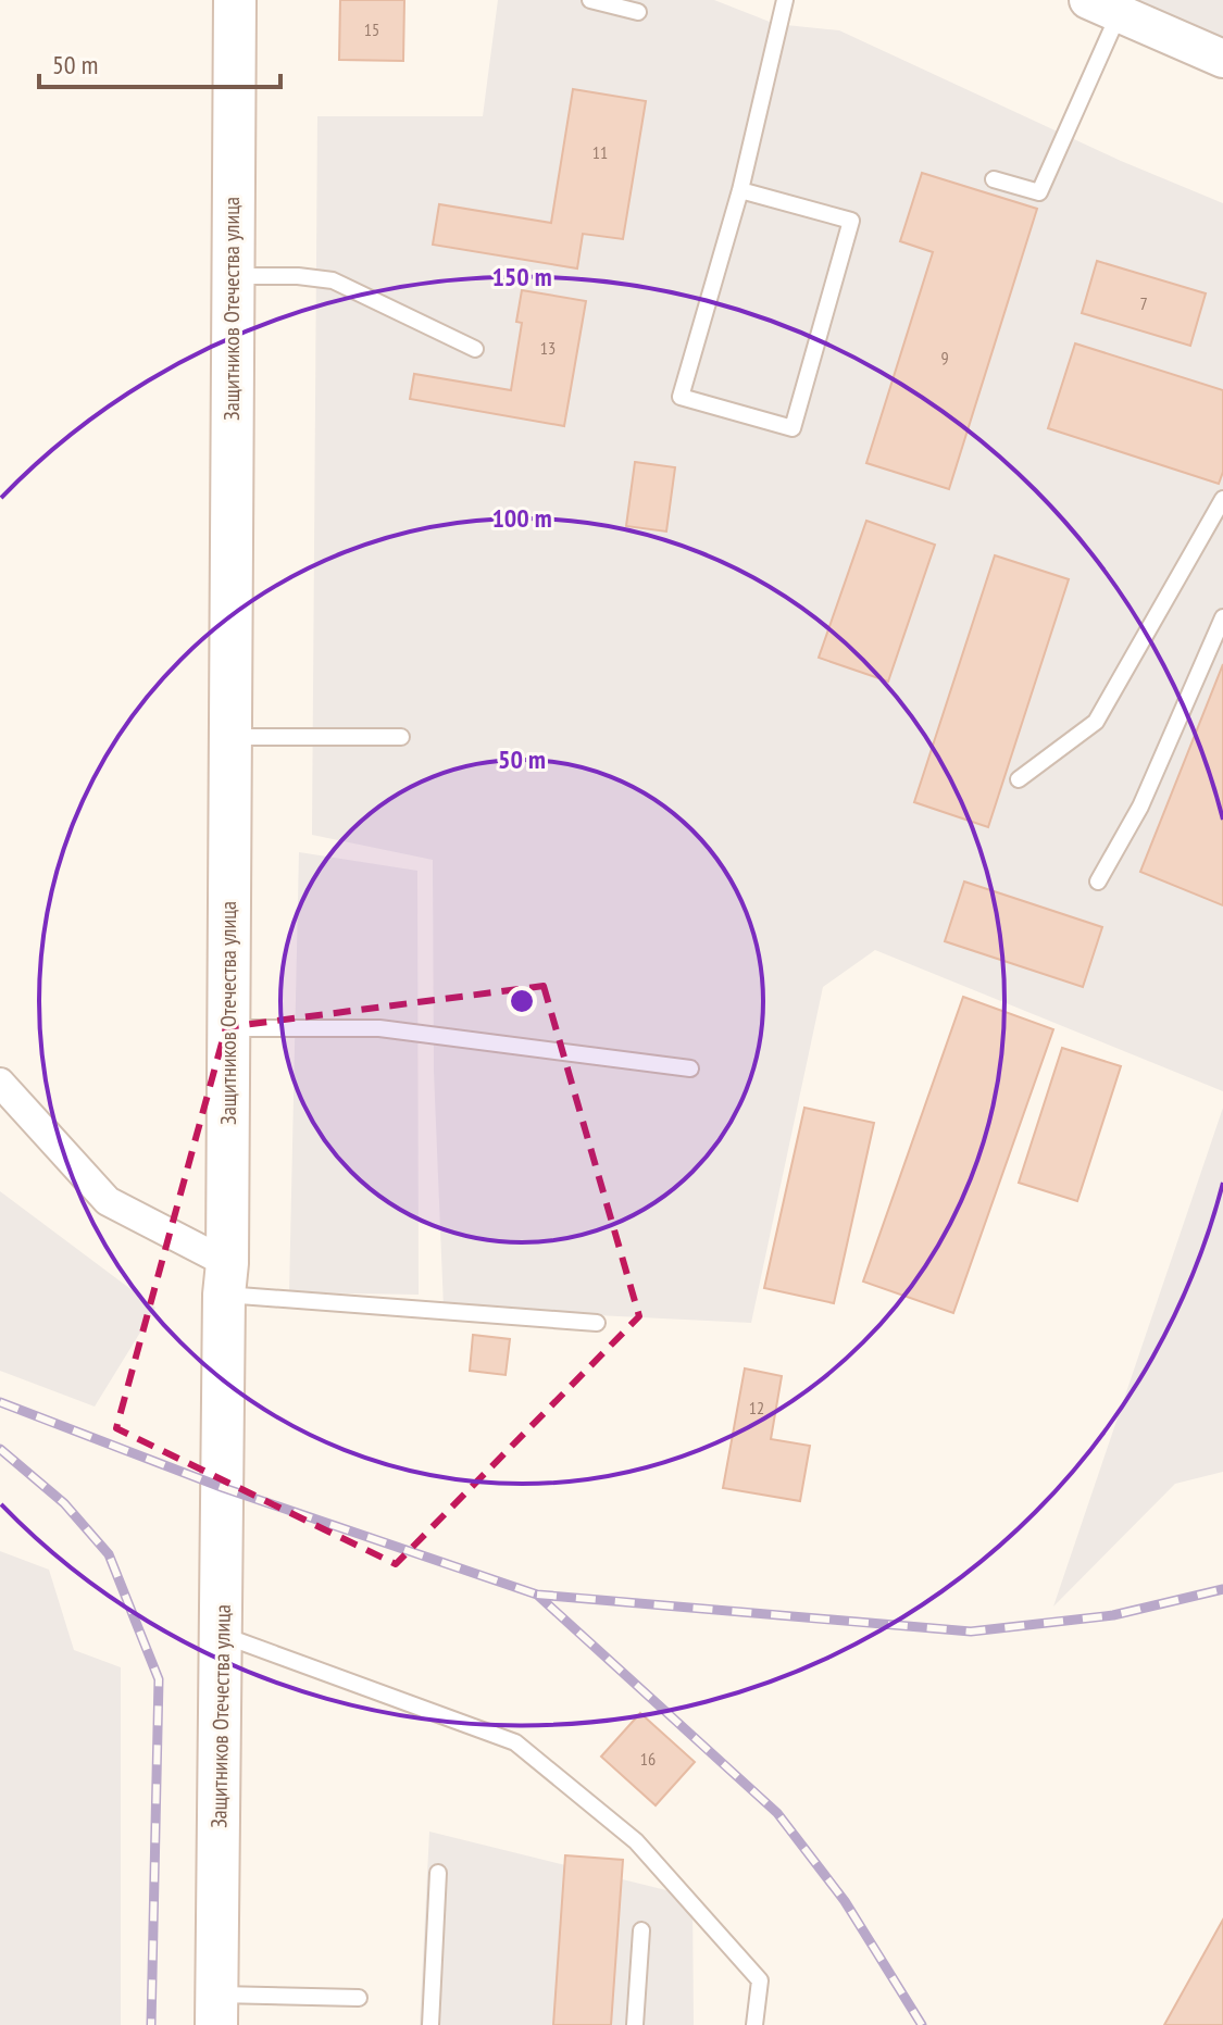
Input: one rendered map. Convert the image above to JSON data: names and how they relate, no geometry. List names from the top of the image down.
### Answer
{
  "streets": {
    "main road": ["Защитников Отечества улица"]
  },
  "house_numbers": [
    "15",
    "11",
    "7",
    "13",
    "9",
    "12",
    "16"
  ],
  "scale_bar": "50 m",
  "rings": ["150 m", "100 m", "50 m"]
}
